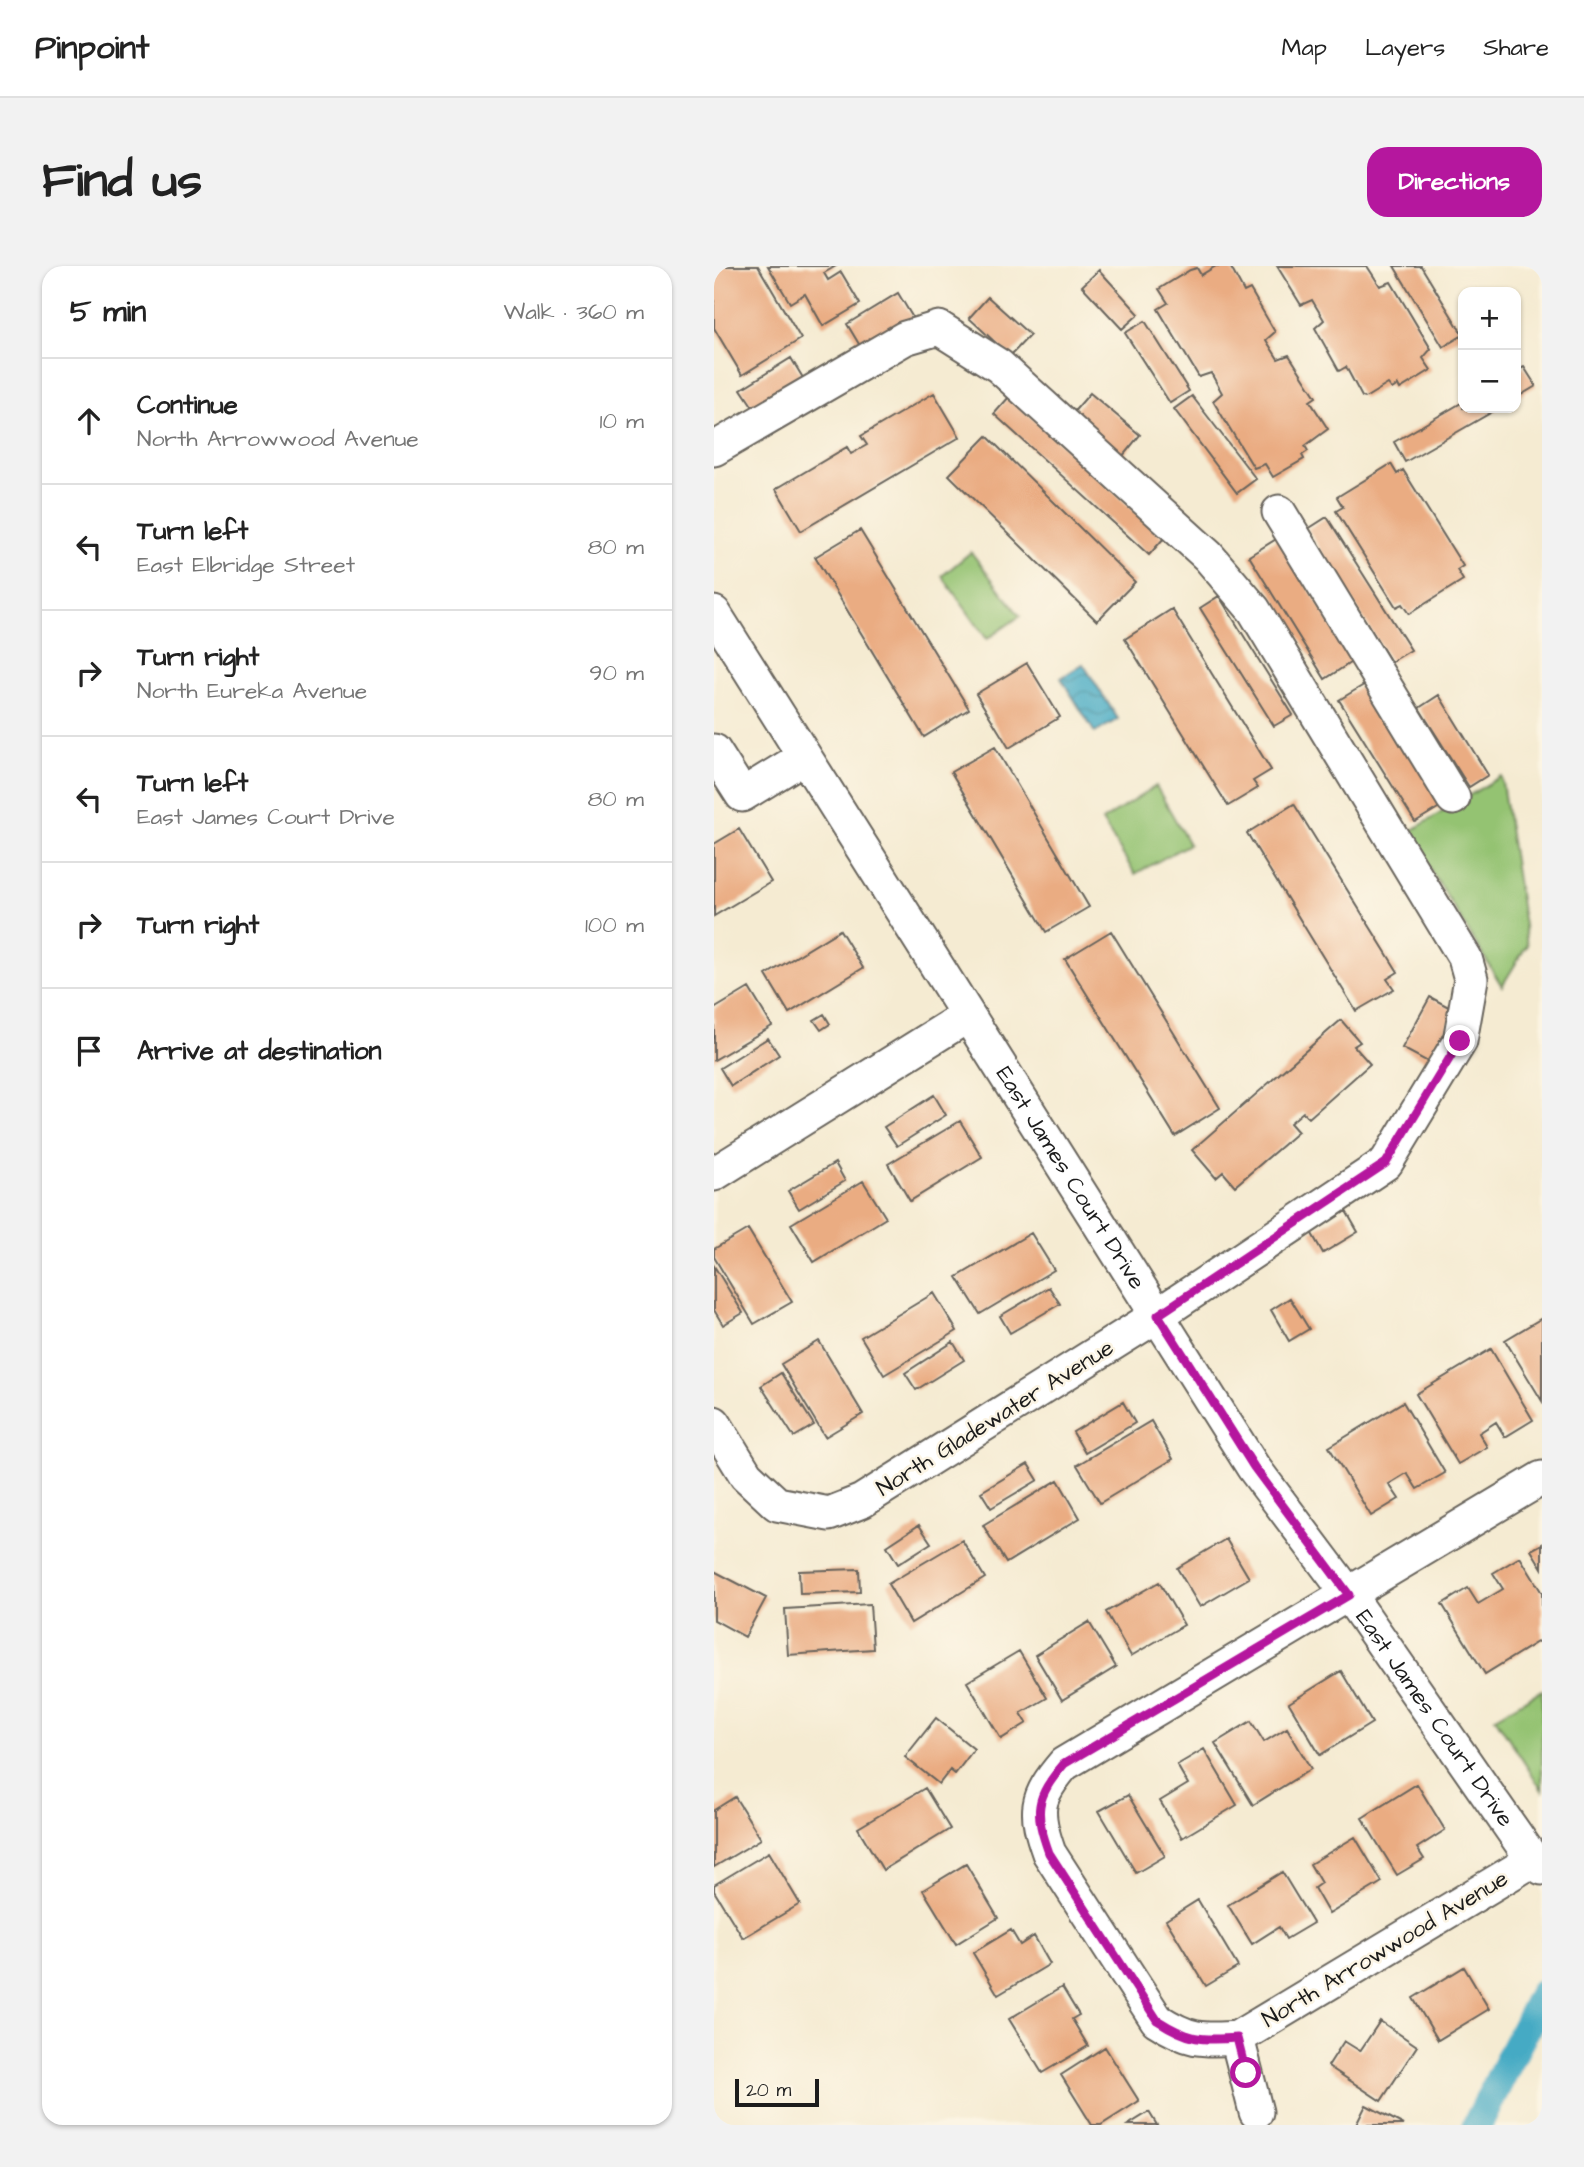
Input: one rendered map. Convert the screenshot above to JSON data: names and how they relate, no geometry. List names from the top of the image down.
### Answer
{
  "streets": {
    "street": ["East James Court Drive", "North Gladewater Avenue", "North Arrowwood Avenue"]
  },
  "crossings": [
    ["East James Court Drive", "North Gladewater Avenue"],
    ["East James Court Drive", "North Arrowwood Avenue"]
  ],
  "scale_bar": "20 m",
  "page": {
    "header": "Pinpoint",
    "nav": ["Map", "Layers", "Share"],
    "buttons": "Directions",
    "title": "Find us",
    "heading": ["5 min", "Walk · 360 m"],
    "map_buttons": ["+", "−"],
    "list": [
      ["Continue", "North Arrowwood Avenue", "10 m"],
      ["Turn left", "East Elbridge Street", "80 m"],
      ["Turn right", "North Eureka Avenue", "90 m"],
      ["Turn left", "East James Court Drive", "80 m"],
      ["Turn right", "100 m"],
      "Arrive at destination"
    ],
    "scale": "20 m"
  }
}
